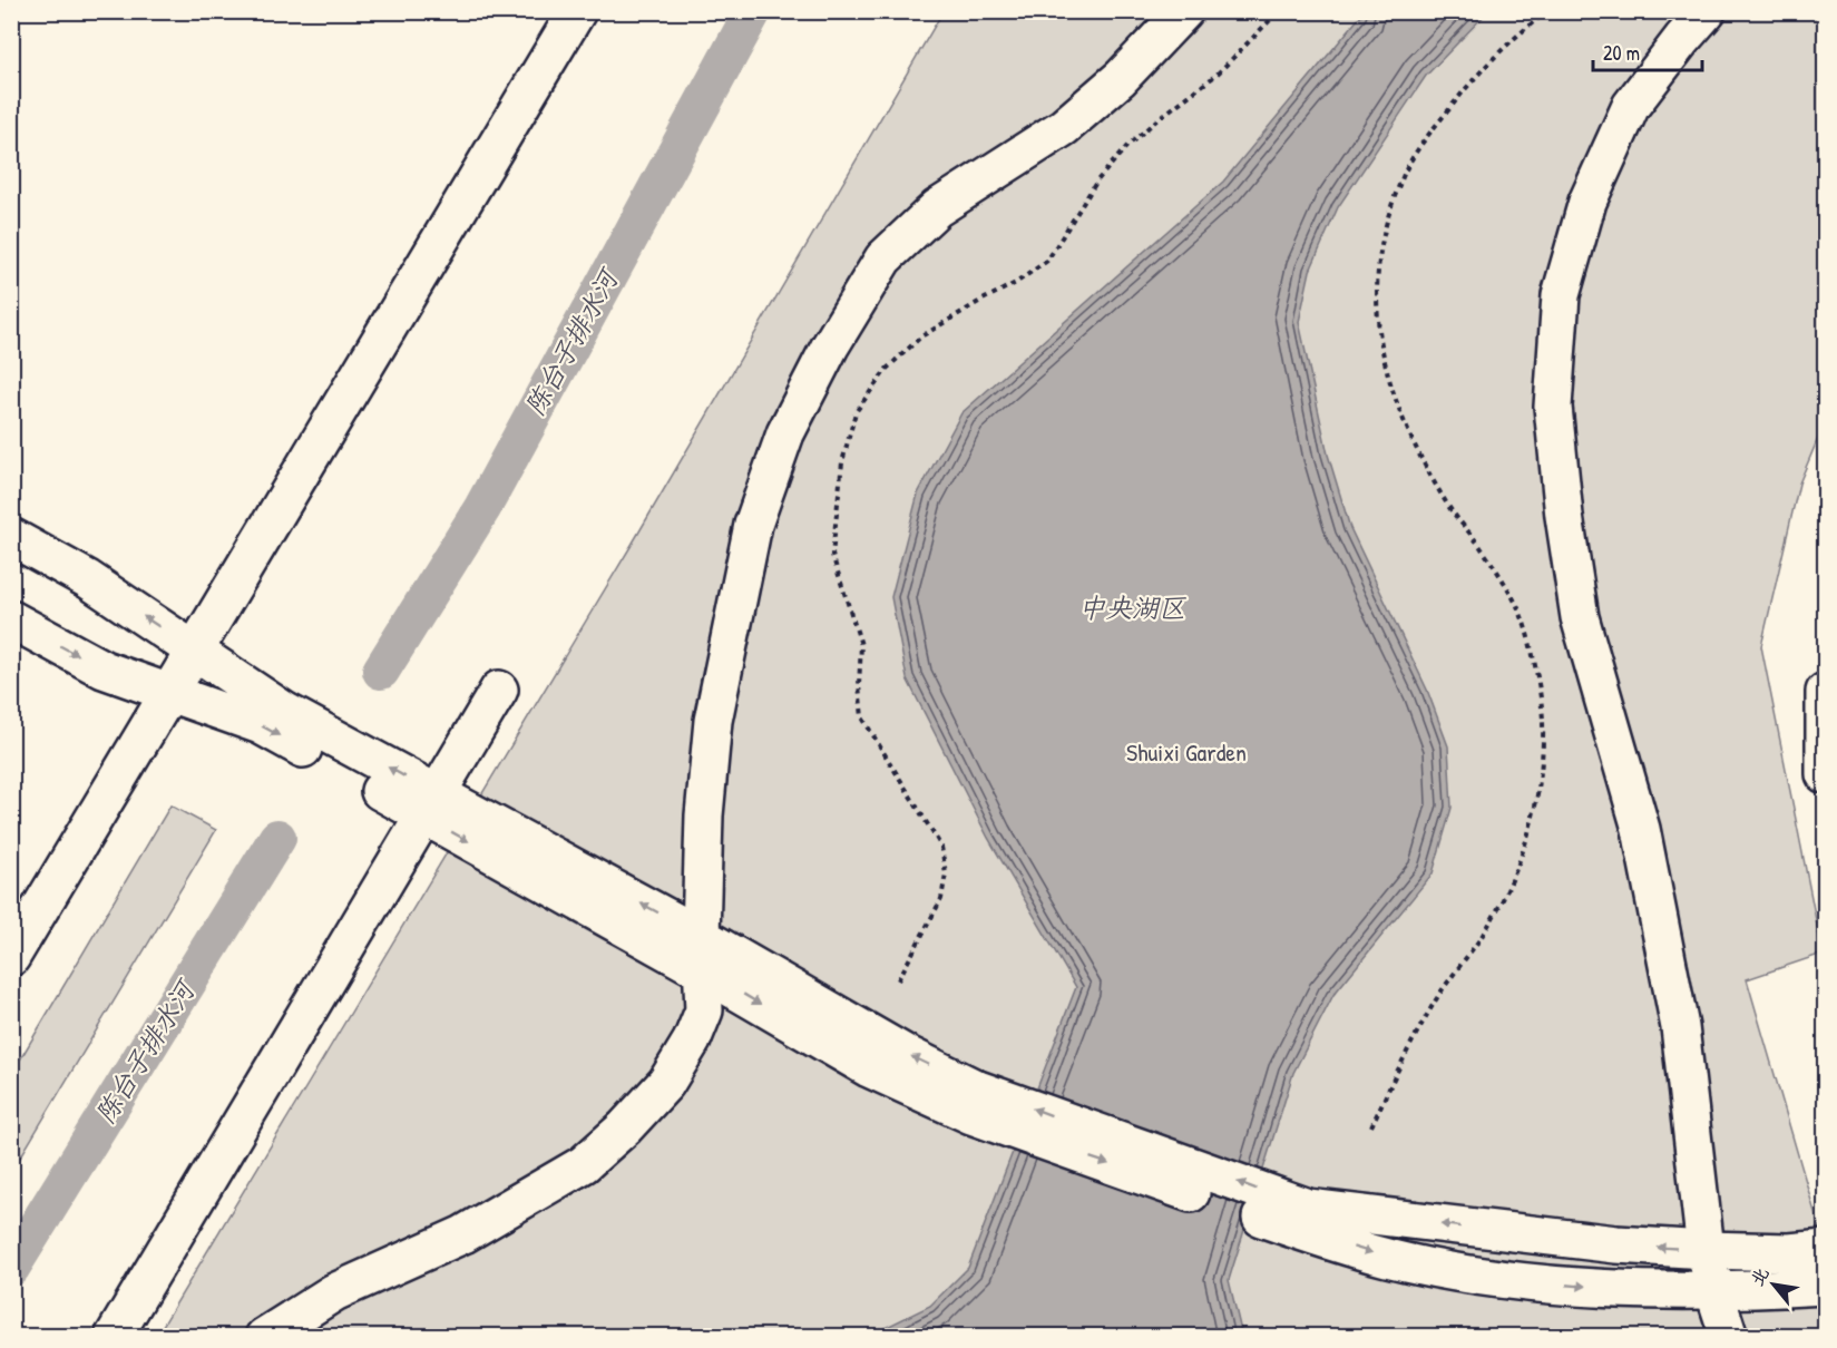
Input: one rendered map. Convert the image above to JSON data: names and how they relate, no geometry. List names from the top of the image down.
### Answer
{
  "water": ["陈台子排水河", "中央湖区"],
  "parks": ["Shuixi Garden"],
  "scale_bar": "20 m",
  "north": "top left"
}
